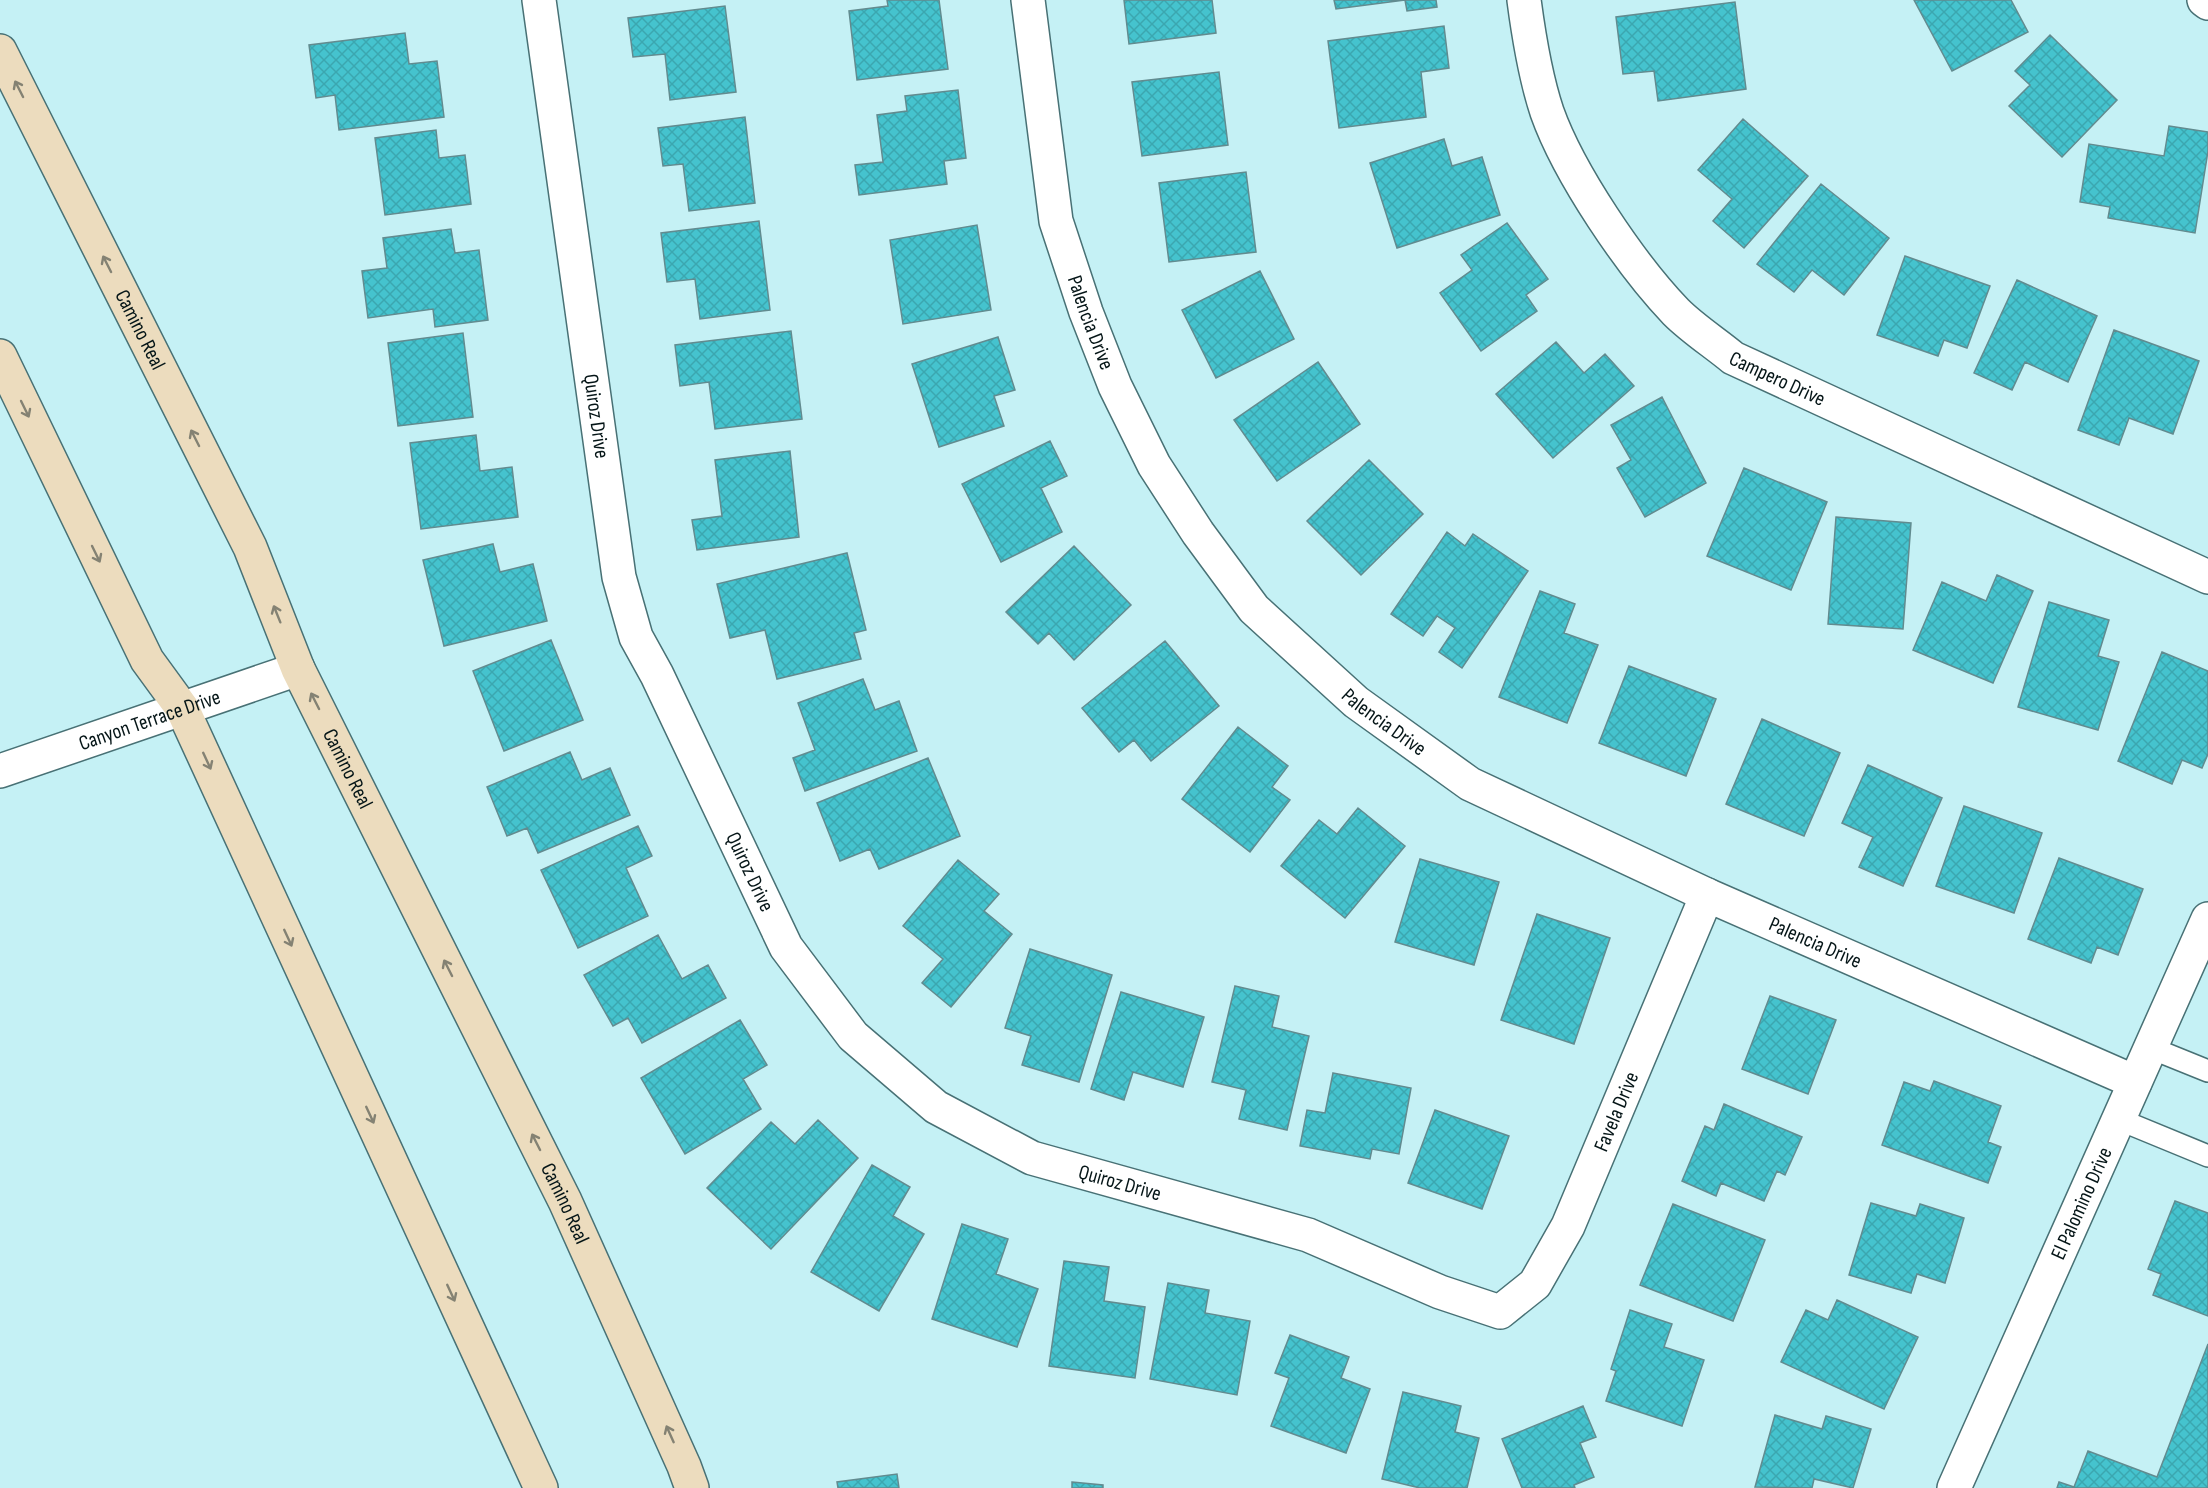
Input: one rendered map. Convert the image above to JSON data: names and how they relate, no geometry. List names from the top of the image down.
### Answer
{
  "streets": {
    "main road": ["Camino Real"],
    "street": [
      "Palencia Drive",
      "Campero Drive",
      "Quiroz Drive",
      "Canyon Terrace Drive",
      "Favela Drive",
      "El Palomino Drive"
    ]
  },
  "crossings": [
    ["Palencia Drive", "Favela Drive"],
    ["Palencia Drive", "El Palomino Drive"],
    ["Camino Real", "Canyon Terrace Drive"],
    ["Quiroz Drive", "Favela Drive"]
  ]
}
